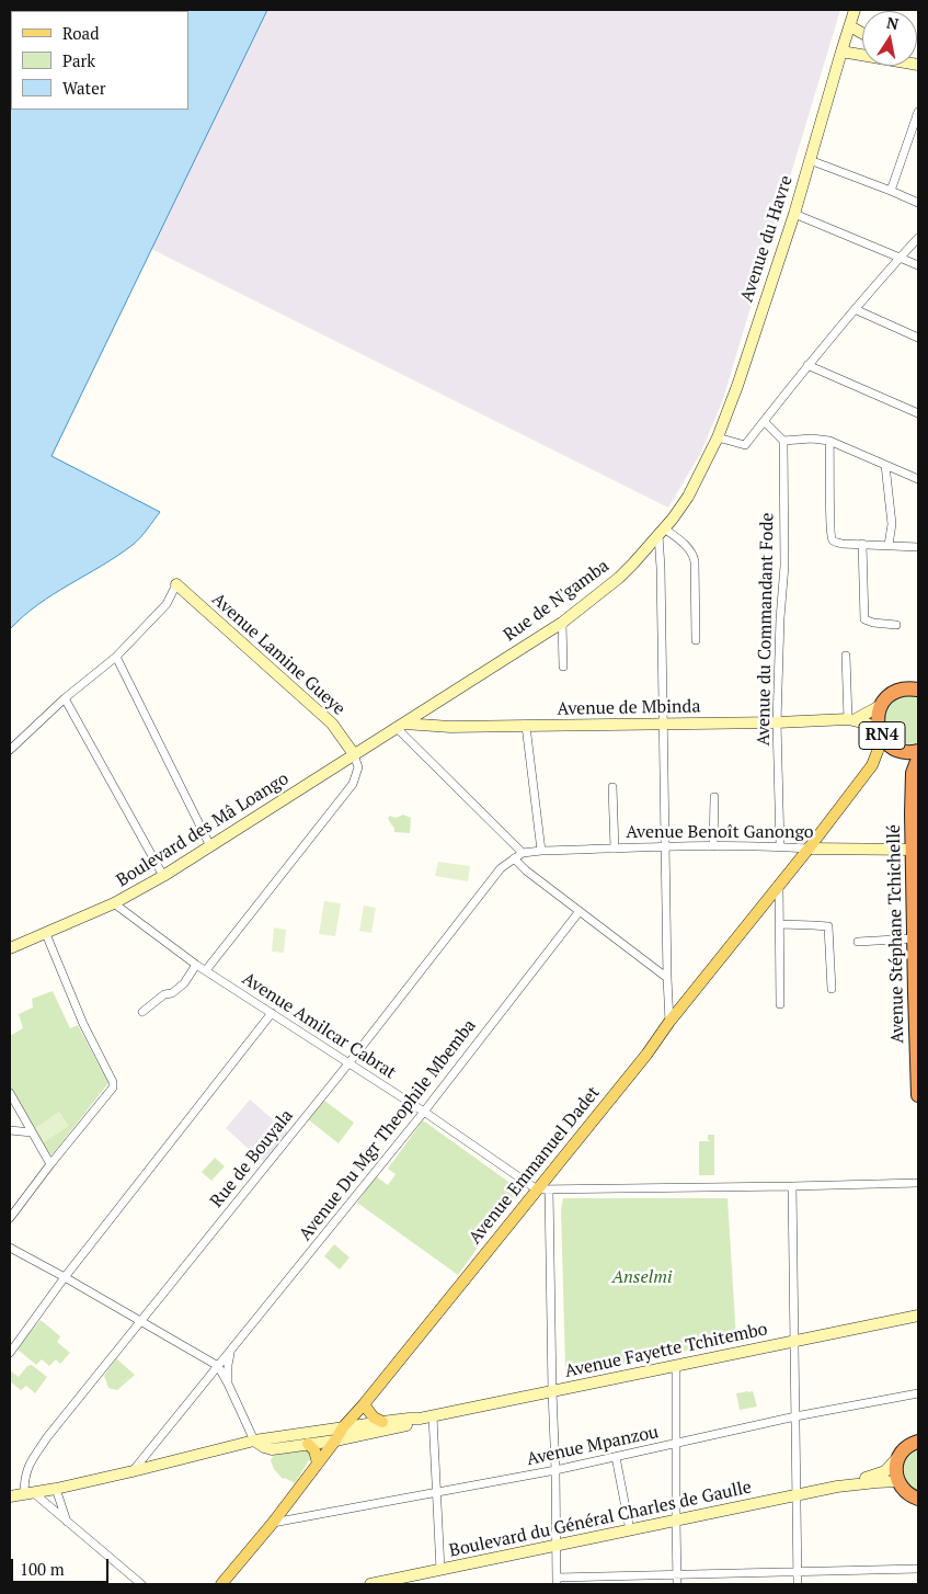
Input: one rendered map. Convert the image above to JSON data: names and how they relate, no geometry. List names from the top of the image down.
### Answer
{
  "streets": {
    "highway": ["RN4", "Avenue Stéphane Tchichellé"],
    "main road": ["Avenue Emmanuel Dadet"],
    "street": [
      "Avenue du Havre",
      "Rue de N'gamba",
      "Avenue du Commandant Fode",
      "Avenue Lamine Gueye",
      "Avenue de Mbinda",
      "Boulevard des Mâ Loango",
      "Avenue Benoît Ganongo",
      "Avenue Amilcar Cabrat",
      "Avenue Du Mgr Theophile Mbemba",
      "Rue de Bouyala",
      "Avenue Fayette Tchitembo",
      "Avenue Mpanzou",
      "Boulevard du Général Charles de Gaulle"
    ]
  },
  "crossings": [
    ["Avenue du Havre", "Rue de N'gamba"],
    ["Rue de N'gamba", "Avenue de Mbinda"],
    ["Rue de N'gamba", "Boulevard des Mâ Loango"],
    ["Avenue du Commandant Fode", "Avenue de Mbinda"],
    ["Avenue du Commandant Fode", "Avenue Benoît Ganongo"],
    ["Avenue Lamine Gueye", "Boulevard des Mâ Loango"],
    ["Avenue de Mbinda", "RN4"],
    ["Avenue de Mbinda", "Boulevard des Mâ Loango"],
    ["Avenue de Mbinda", "Avenue Emmanuel Dadet"],
    ["RN4", "Avenue Stéphane Tchichellé"],
    ["RN4", "Avenue Emmanuel Dadet"],
    ["Boulevard des Mâ Loango", "Avenue Amilcar Cabrat"],
    ["Avenue Benoît Ganongo", "Avenue Stéphane Tchichellé"],
    ["Avenue Benoît Ganongo", "Rue de Bouyala"],
    ["Avenue Benoît Ganongo", "Avenue Emmanuel Dadet"],
    ["Avenue Stéphane Tchichellé", "Avenue Emmanuel Dadet"],
    ["Avenue Amilcar Cabrat", "Avenue Du Mgr Theophile Mbemba"],
    ["Avenue Amilcar Cabrat", "Rue de Bouyala"],
    ["Avenue Amilcar Cabrat", "Avenue Emmanuel Dadet"],
    ["Rue de Bouyala", "Avenue Fayette Tchitembo"],
    ["Avenue Emmanuel Dadet", "Avenue Fayette Tchitembo"],
    ["Avenue Emmanuel Dadet", "Avenue Mpanzou"]
  ],
  "parks": ["Anselmi"],
  "legend": ["Road", "Park", "Water"],
  "scale_bar": "100 m",
  "north": "top"
}
